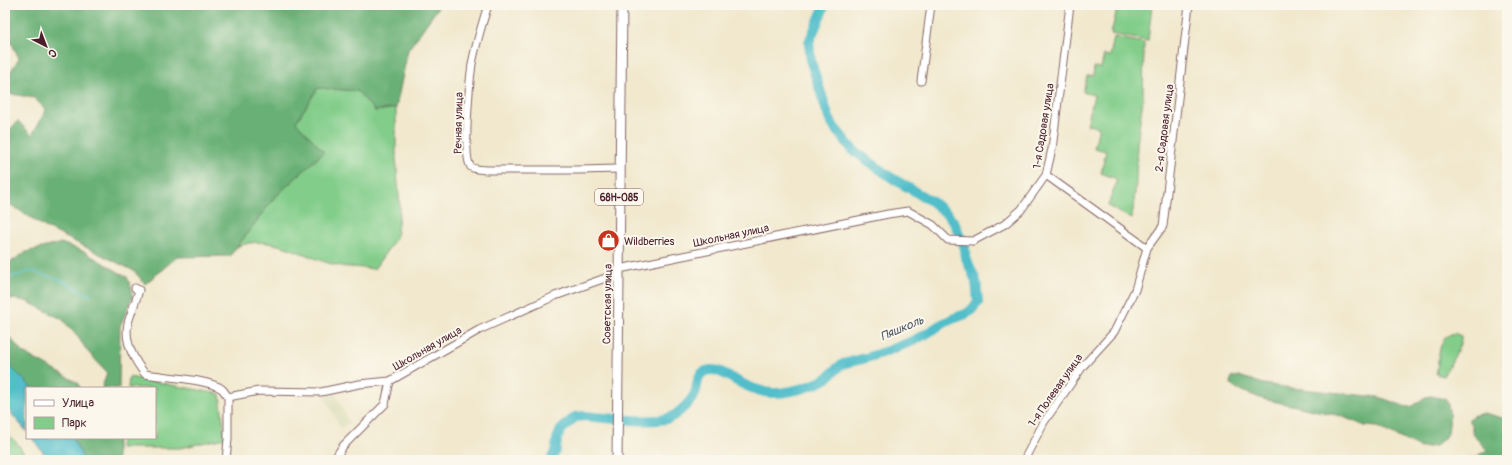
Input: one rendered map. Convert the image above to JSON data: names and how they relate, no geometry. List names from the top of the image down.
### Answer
{
  "streets": {
    "main road": ["68Н-085", "Советская улица"],
    "street": [
      "Речная улица",
      "1-я Садовая улица",
      "2-я Садовая улица",
      "Школьная улица",
      "1-я Полевая улица"
    ]
  },
  "crossings": [
    ["Речная улица", "Советская улица"],
    ["1-я Садовая улица", "Школьная улица"],
    ["2-я Садовая улица", "1-я Полевая улица"],
    ["Школьная улица", "Советская улица"]
  ],
  "water": ["Пяшколь"],
  "places": {
    "shop": ["Wildberries"]
  },
  "legend": ["Улица", "Парк"],
  "north": "bottom right"
}
